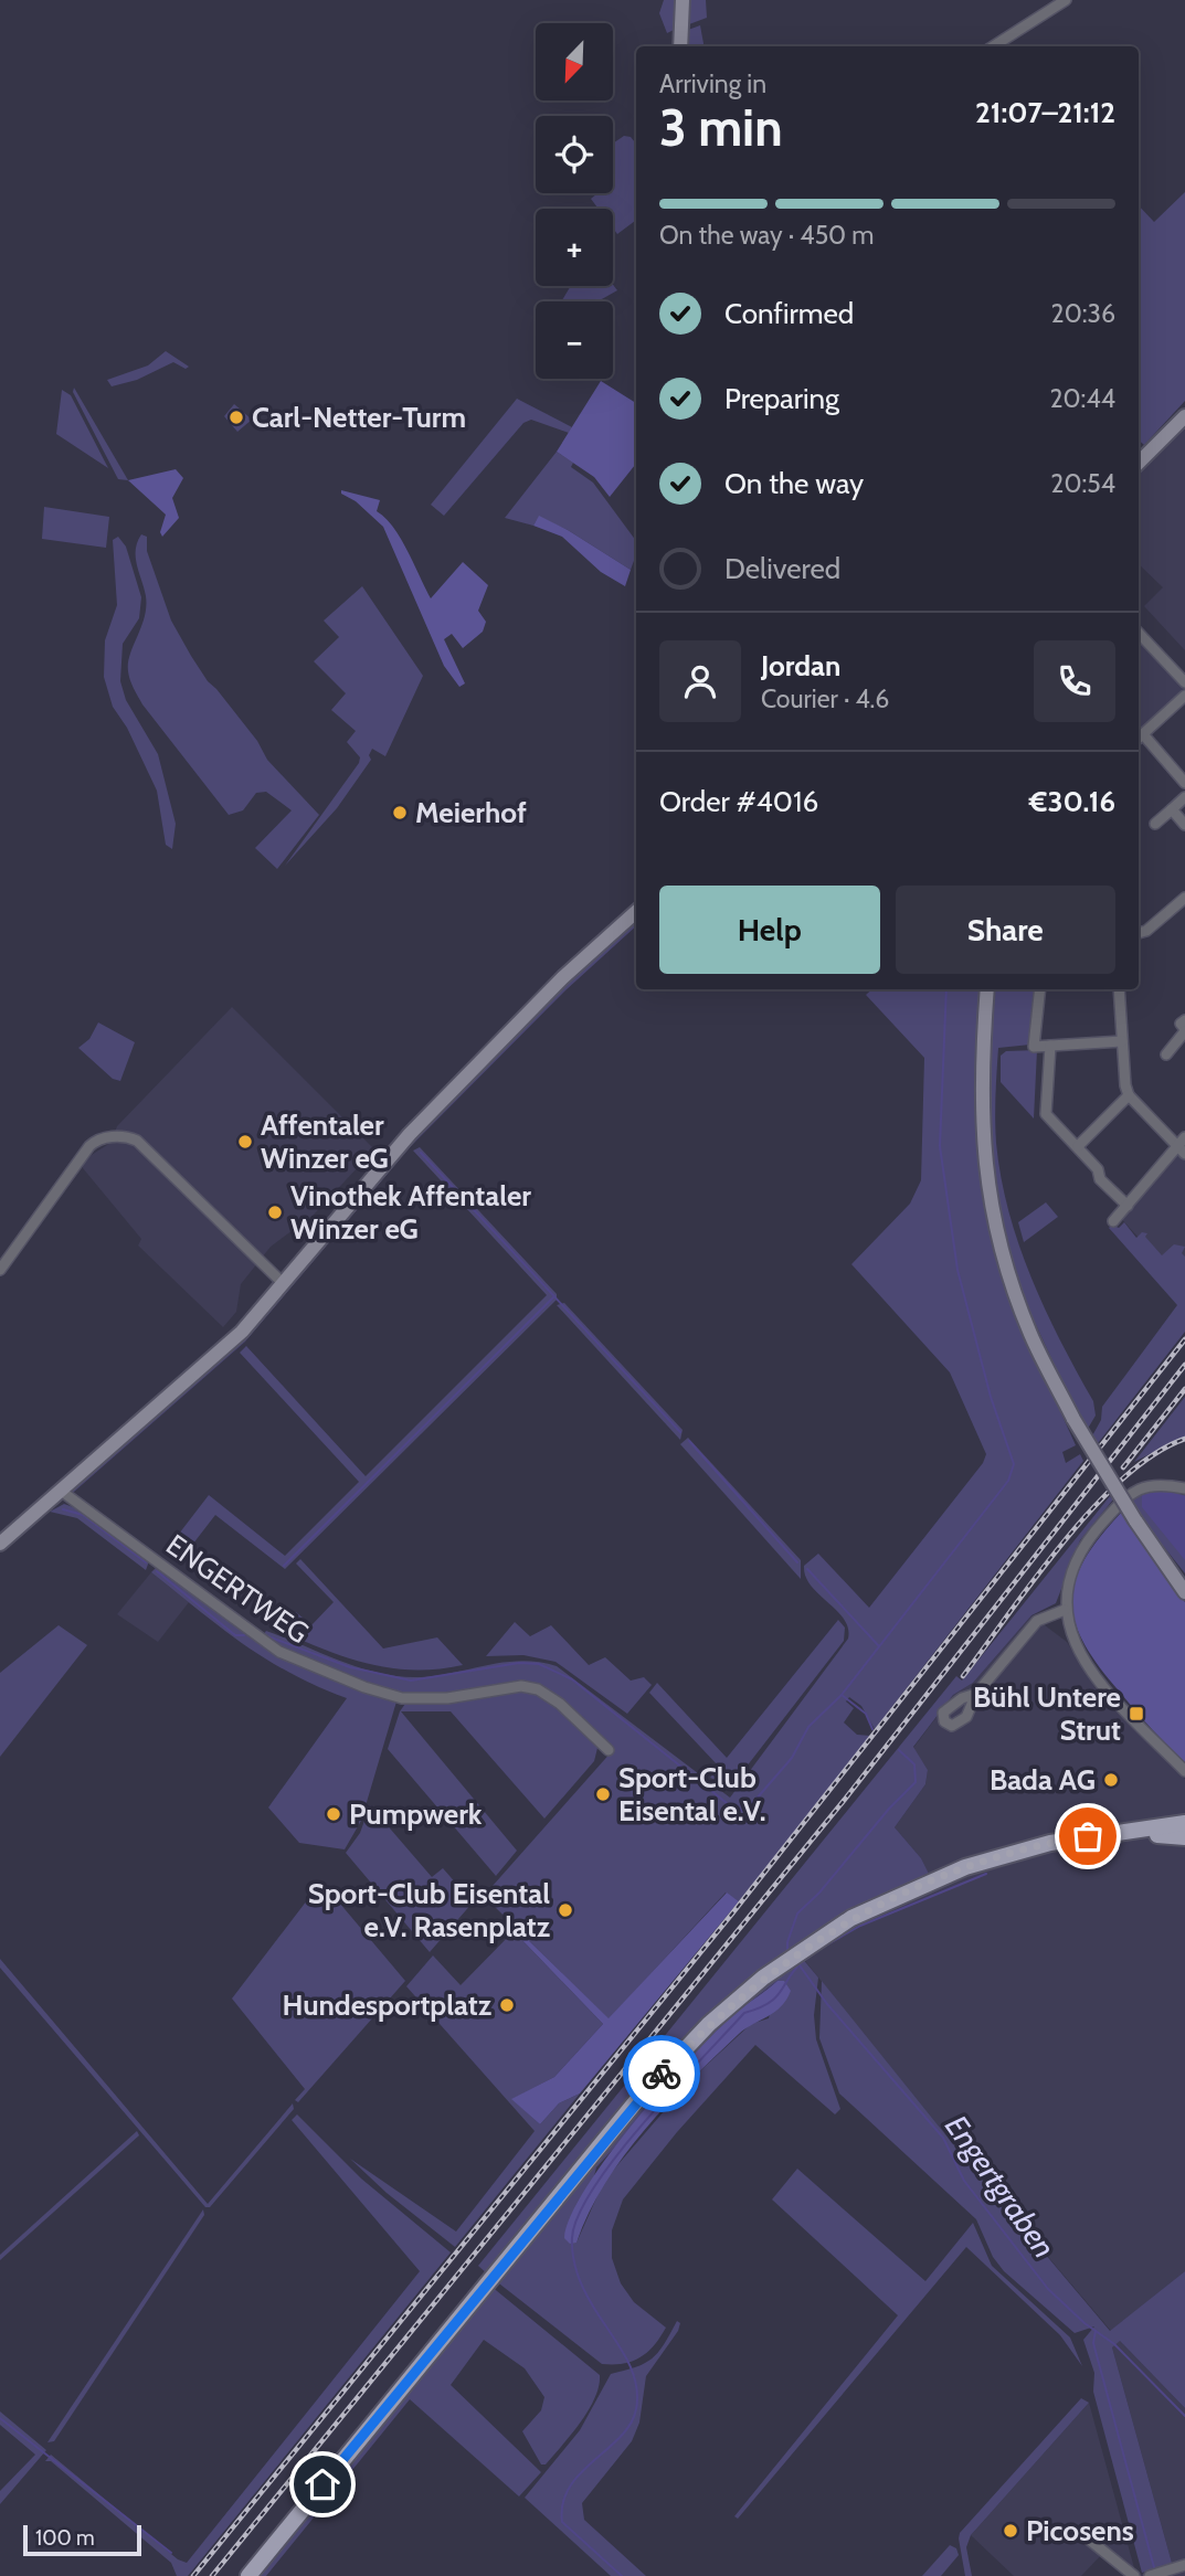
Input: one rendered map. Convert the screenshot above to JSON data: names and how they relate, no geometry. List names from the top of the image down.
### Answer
{
  "streets": {
    "street": ["ENGERTWEG"]
  },
  "water": ["Engertgraben"],
  "places": {
    "other": [
      "Carl-Netter-Turm",
      "Meierhof",
      "Affentaler Winzer eG",
      "Vinothek Affentaler Winzer eG",
      "Bada AG",
      "Sport-Club Eisental e.V.",
      "Pumpwerk",
      "Sport-Club Eisental e.V. Rasenplatz",
      "Hundesportplatz",
      "Picosens"
    ],
    "transit": ["Bühl Untere Strut"]
  },
  "scale_bar": "100 m",
  "north": "bottom left",
  "page": {
    "map_buttons": ["+", "−"],
    "heading": ["3 min", "Arriving in", "21:07–21:12"],
    "panel": [
      "Jordan",
      "Courier · 4.6",
      "Order #4016",
      "€30.16"
    ],
    "bar": "On the way · 450 m",
    "list": [
      ["Confirmed", "20:36"],
      ["Preparing", "20:44"],
      ["On the way", "20:54"],
      "Delivered"
    ],
    "buttons": ["Help", "Share"],
    "scale": "100 m"
  }
}
